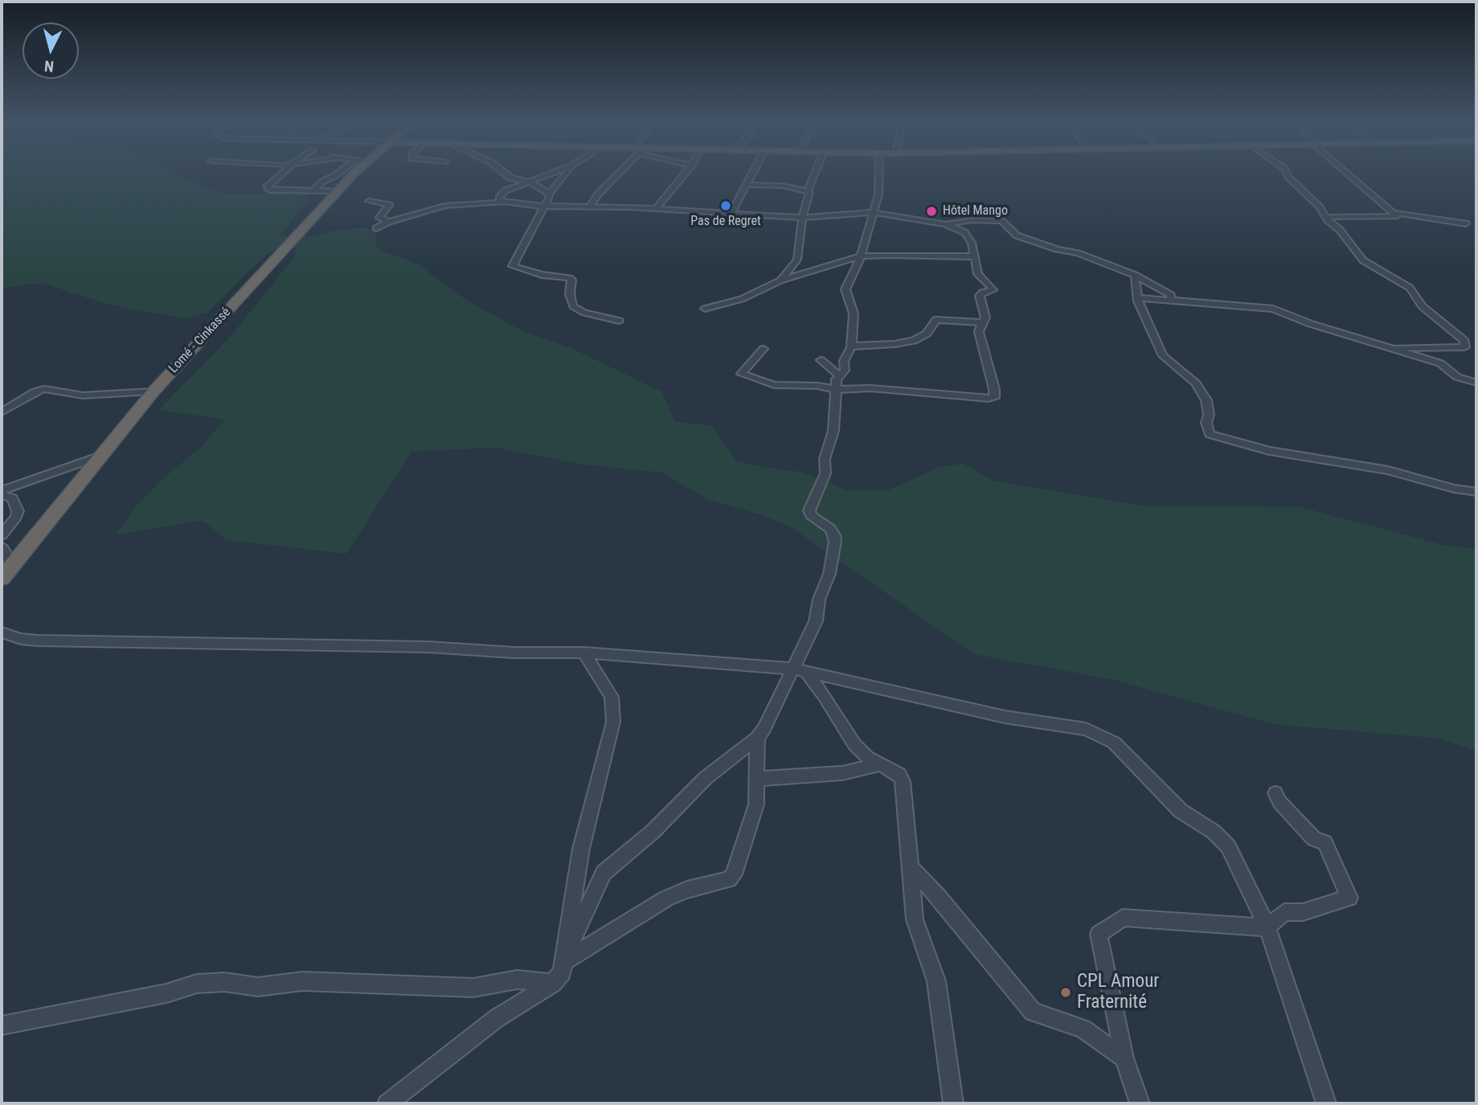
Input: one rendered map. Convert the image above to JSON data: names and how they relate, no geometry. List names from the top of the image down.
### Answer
{
  "streets": {
    "highway": ["Lomé - Cinkassé"]
  },
  "places": ["Pas de Regret", "Hôtel Mango", "CPL Amour Fraternité"],
  "north": "bottom"
}
